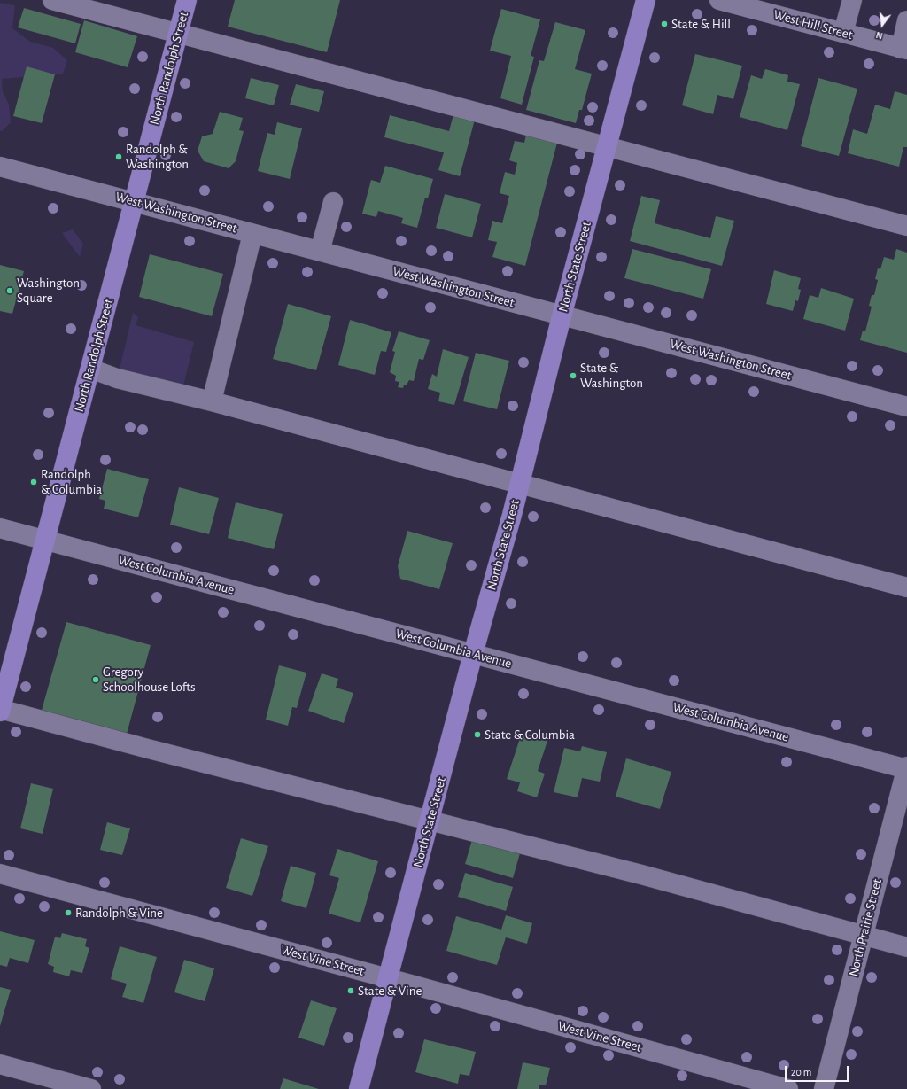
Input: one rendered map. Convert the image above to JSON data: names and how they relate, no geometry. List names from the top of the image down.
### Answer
{
  "streets": {
    "main road": ["North Randolph Street", "North State Street"],
    "street": [
      "West Hill Street",
      "West Washington Street",
      "West Columbia Avenue",
      "North Prairie Street",
      "West Vine Street"
    ]
  },
  "crossings": [
    ["North Randolph Street", "West Washington Street"],
    ["North Randolph Street", "West Columbia Avenue"],
    ["West Washington Street", "North State Street"],
    ["North State Street", "West Columbia Avenue"],
    ["North State Street", "West Vine Street"],
    ["West Columbia Avenue", "North Prairie Street"]
  ],
  "places": [
    "State & Hill",
    "Randolph & Washington",
    "Washington Square",
    "State & Washington",
    "Randolph & Columbia",
    "Gregory Schoolhouse Lofts",
    "State & Columbia",
    "Randolph & Vine",
    "State & Vine"
  ],
  "scale_bar": "20 m",
  "north": "bottom"
}
